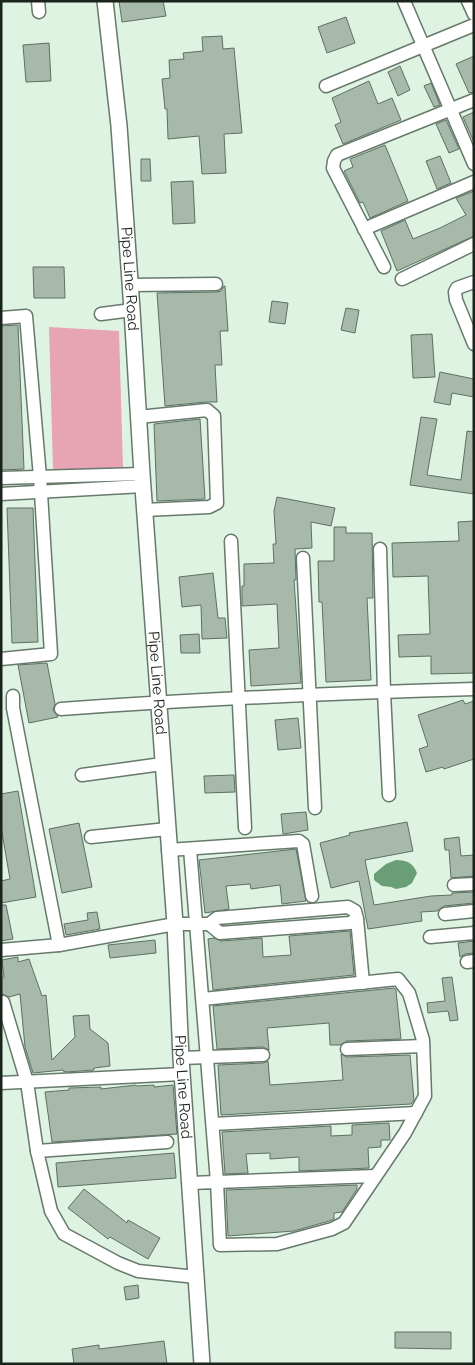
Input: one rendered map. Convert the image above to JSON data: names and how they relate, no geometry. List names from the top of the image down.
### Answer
{
  "streets": {
    "street": ["Pipe Line Road"]
  }
}
